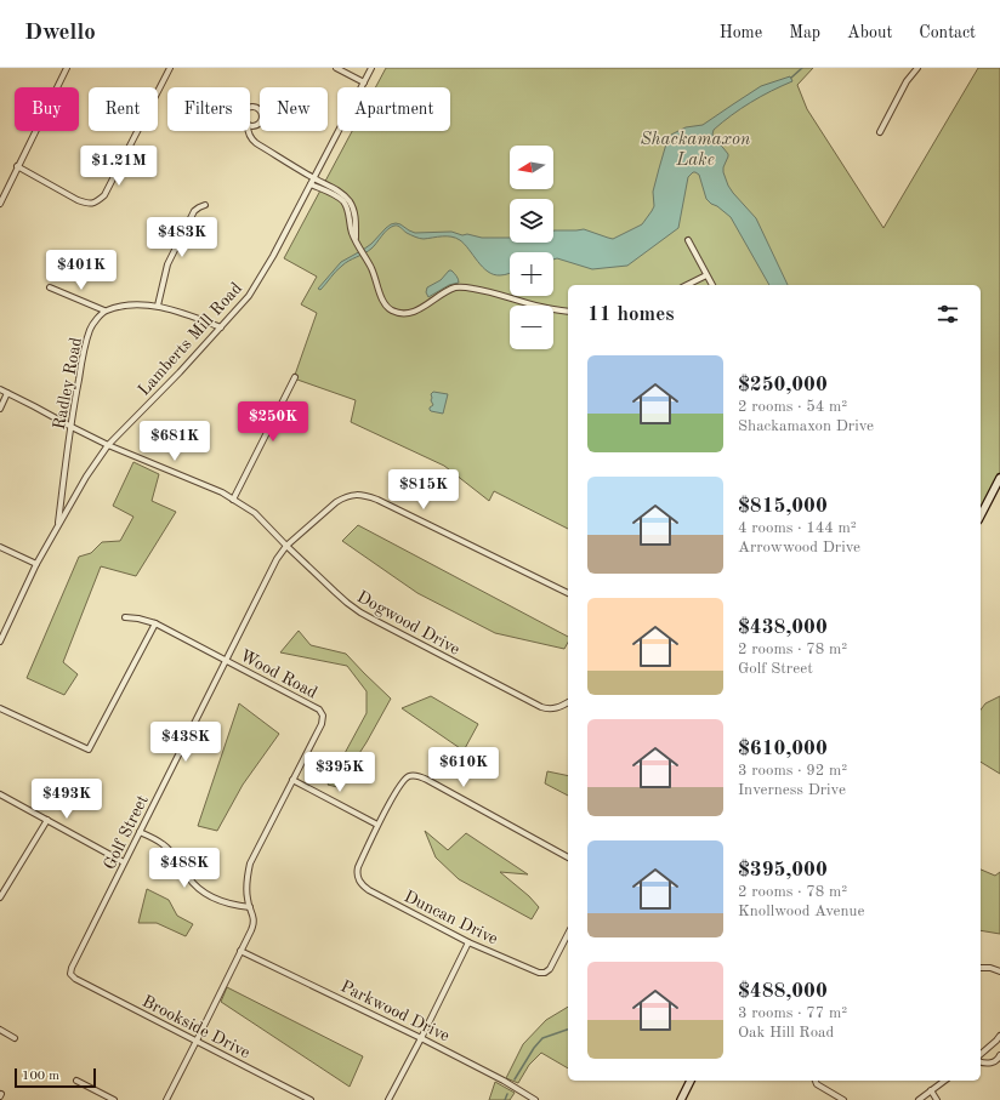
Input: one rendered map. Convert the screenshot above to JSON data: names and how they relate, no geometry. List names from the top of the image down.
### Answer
{
  "streets": {
    "street": [
      "Lamberts Mill Road",
      "Radley Road",
      "Dogwood Drive",
      "Wood Road",
      "Golf Street",
      "Duncan Drive",
      "Parkwood Drive",
      "Brookside Drive"
    ]
  },
  "crossings": [
    ["Lamberts Mill Road", "Radley Road"],
    ["Lamberts Mill Road", "Dogwood Drive"],
    ["Radley Road", "Dogwood Drive"],
    ["Dogwood Drive", "Golf Street"],
    ["Wood Road", "Golf Street"],
    ["Wood Road", "Parkwood Drive"],
    ["Wood Road", "Brookside Drive"],
    ["Golf Street", "Brookside Drive"]
  ],
  "water": ["Shackamaxon Lake"],
  "scale_bar": "100 m",
  "north": "left",
  "page": {
    "header": "Dwello",
    "nav": [
      "Home",
      "Map",
      "About",
      "Contact"
    ],
    "chip": [
      "Buy",
      "Rent",
      "Filters",
      "New",
      "Apartment"
    ],
    "map_buttons": ["+", "−"],
    "price": [
      "$1.21M",
      "$483K",
      "$401K",
      "$250K",
      "$681K",
      "$815K",
      "$438K",
      "$610K",
      "$395K",
      "$493K",
      "$488K"
    ],
    "heading": "11 homes",
    "list": [
      {
        "name": "$250,000",
        "note": "2 rooms · 54 m² · Shackamaxon Drive"
      },
      {
        "name": "$815,000",
        "note": "4 rooms · 144 m² · Arrowwood Drive"
      },
      {
        "name": "$438,000",
        "note": "2 rooms · 78 m² · Golf Street"
      },
      {
        "name": "$610,000",
        "note": "3 rooms · 92 m² · Inverness Drive"
      },
      {
        "name": "$395,000",
        "note": "2 rooms · 78 m² · Knollwood Avenue"
      },
      {
        "name": "$488,000",
        "note": "3 rooms · 77 m² · Oak Hill Road"
      }
    ],
    "scale": "100 m"
  }
}
